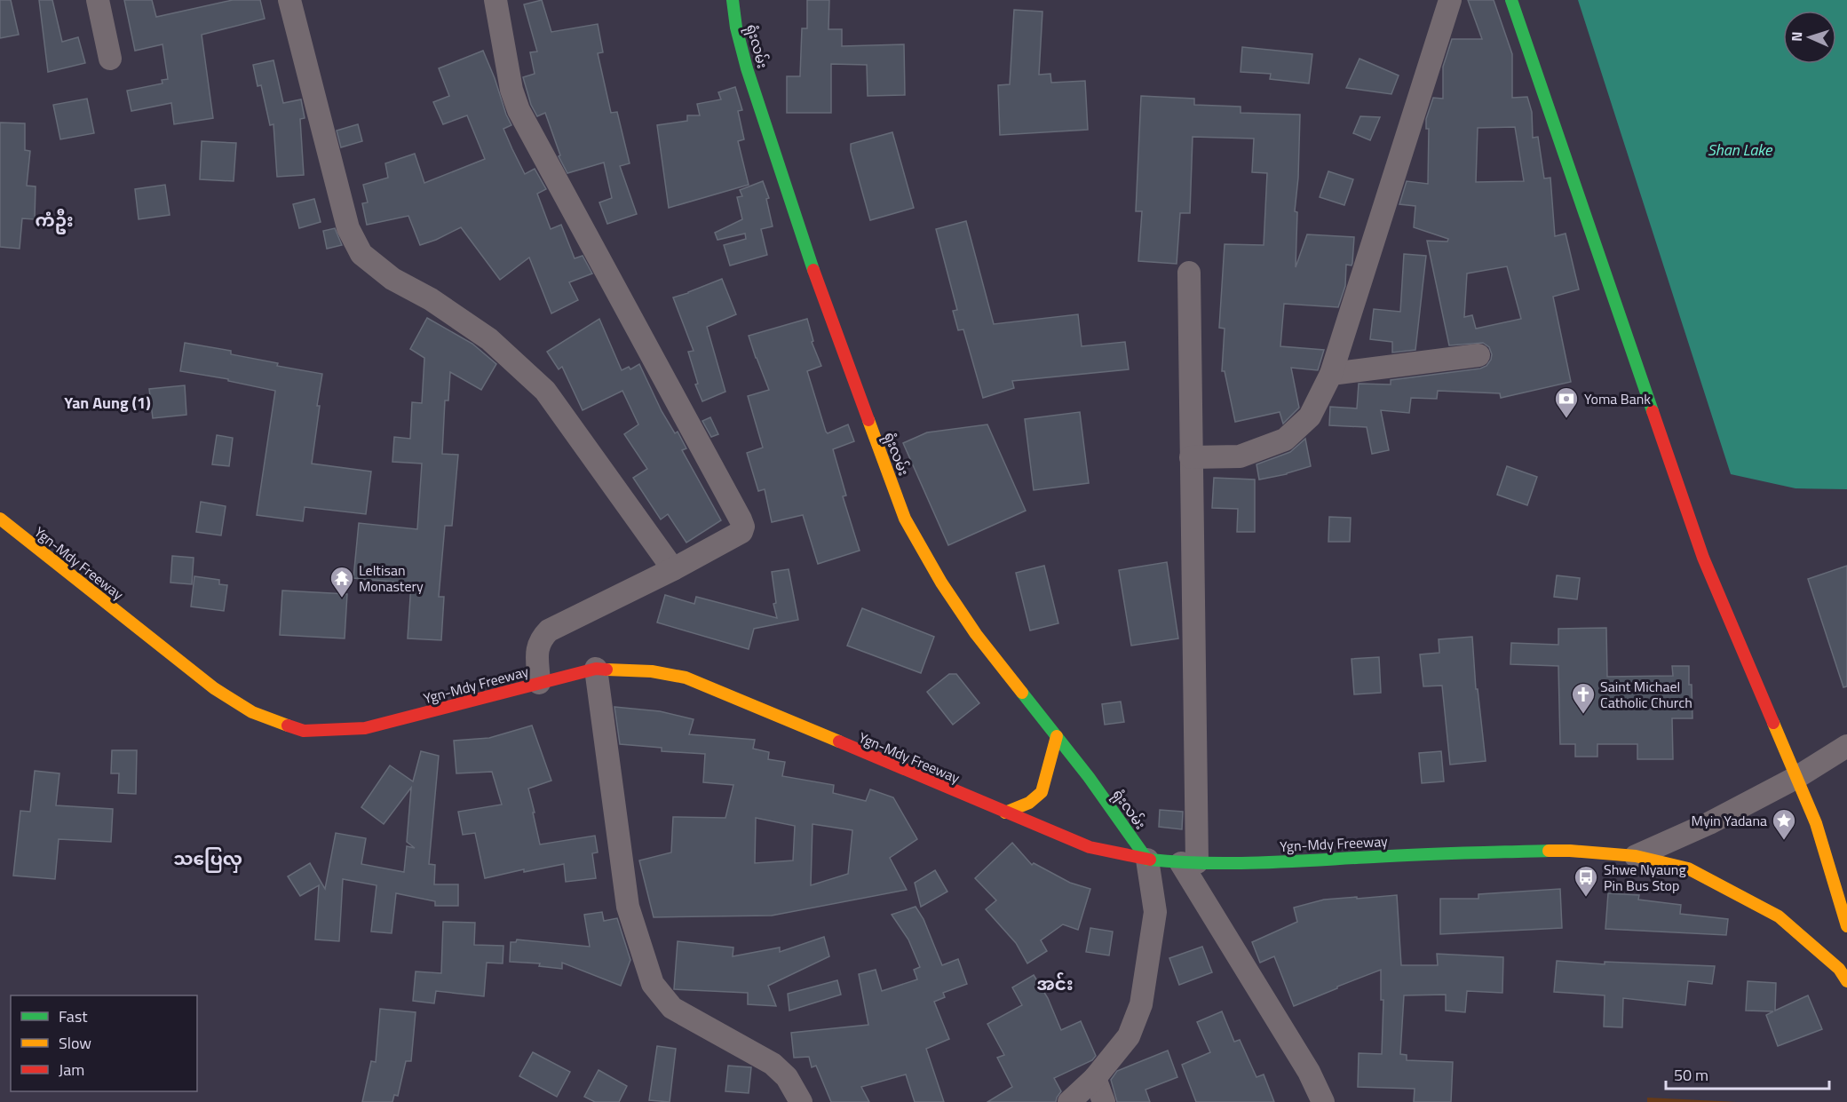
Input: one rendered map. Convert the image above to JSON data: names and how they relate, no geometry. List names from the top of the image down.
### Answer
{
  "streets": {
    "main road": ["ရုံးလမ်း", "Ygn-Mdy Freeway"]
  },
  "crossings": [
    ["ရုံးလမ်း", "Ygn-Mdy Freeway"]
  ],
  "districts": [
    "ကံဦး",
    "Yan Aung (1)",
    "သပြေလှ",
    "အင်း"
  ],
  "water": ["Shan Lake"],
  "places": {
    "bank": ["Yoma Bank"],
    "temple": ["Leltisan Monastery"],
    "church": ["Saint Michael Catholic Church"],
    "place": ["Myin Yadana"],
    "bus stop": ["Shwe Nyaung Pin Bus Stop"]
  },
  "legend": ["Fast", "Slow", "Jam"],
  "scale_bar": "50 m",
  "north": "left"
}
